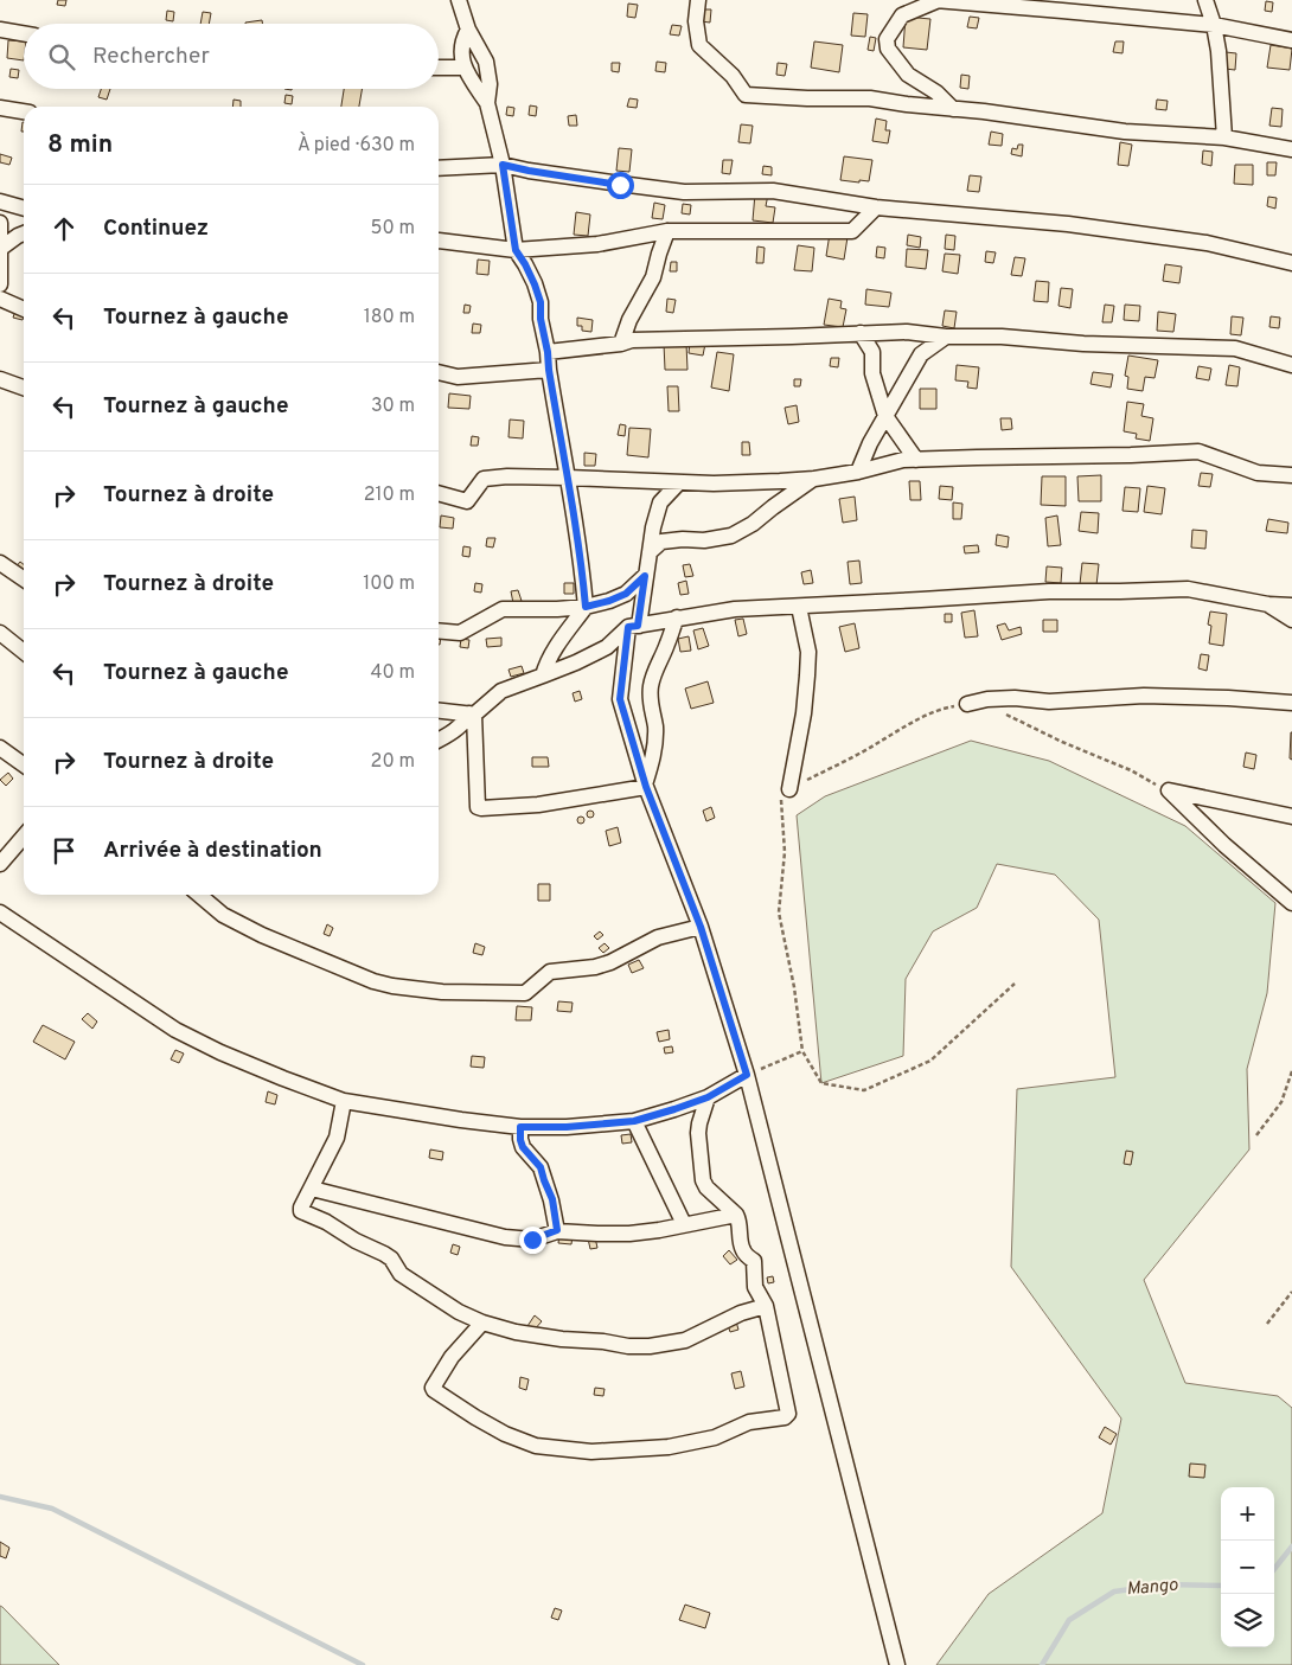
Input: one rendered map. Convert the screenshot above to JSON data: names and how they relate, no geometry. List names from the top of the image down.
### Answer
{
  "water": ["Mango"],
  "page": {
    "search": "Rechercher",
    "heading": ["8 min", "À pied · 630 m"],
    "list": [
      ["Continuez", "50 m"],
      ["Tournez à gauche", "180 m"],
      ["Tournez à gauche", "30 m"],
      ["Tournez à droite", "210 m"],
      ["Tournez à droite", "100 m"],
      ["Tournez à gauche", "40 m"],
      ["Tournez à droite", "20 m"],
      "Arrivée à destination"
    ],
    "map_buttons": ["+", "−"]
  }
}
